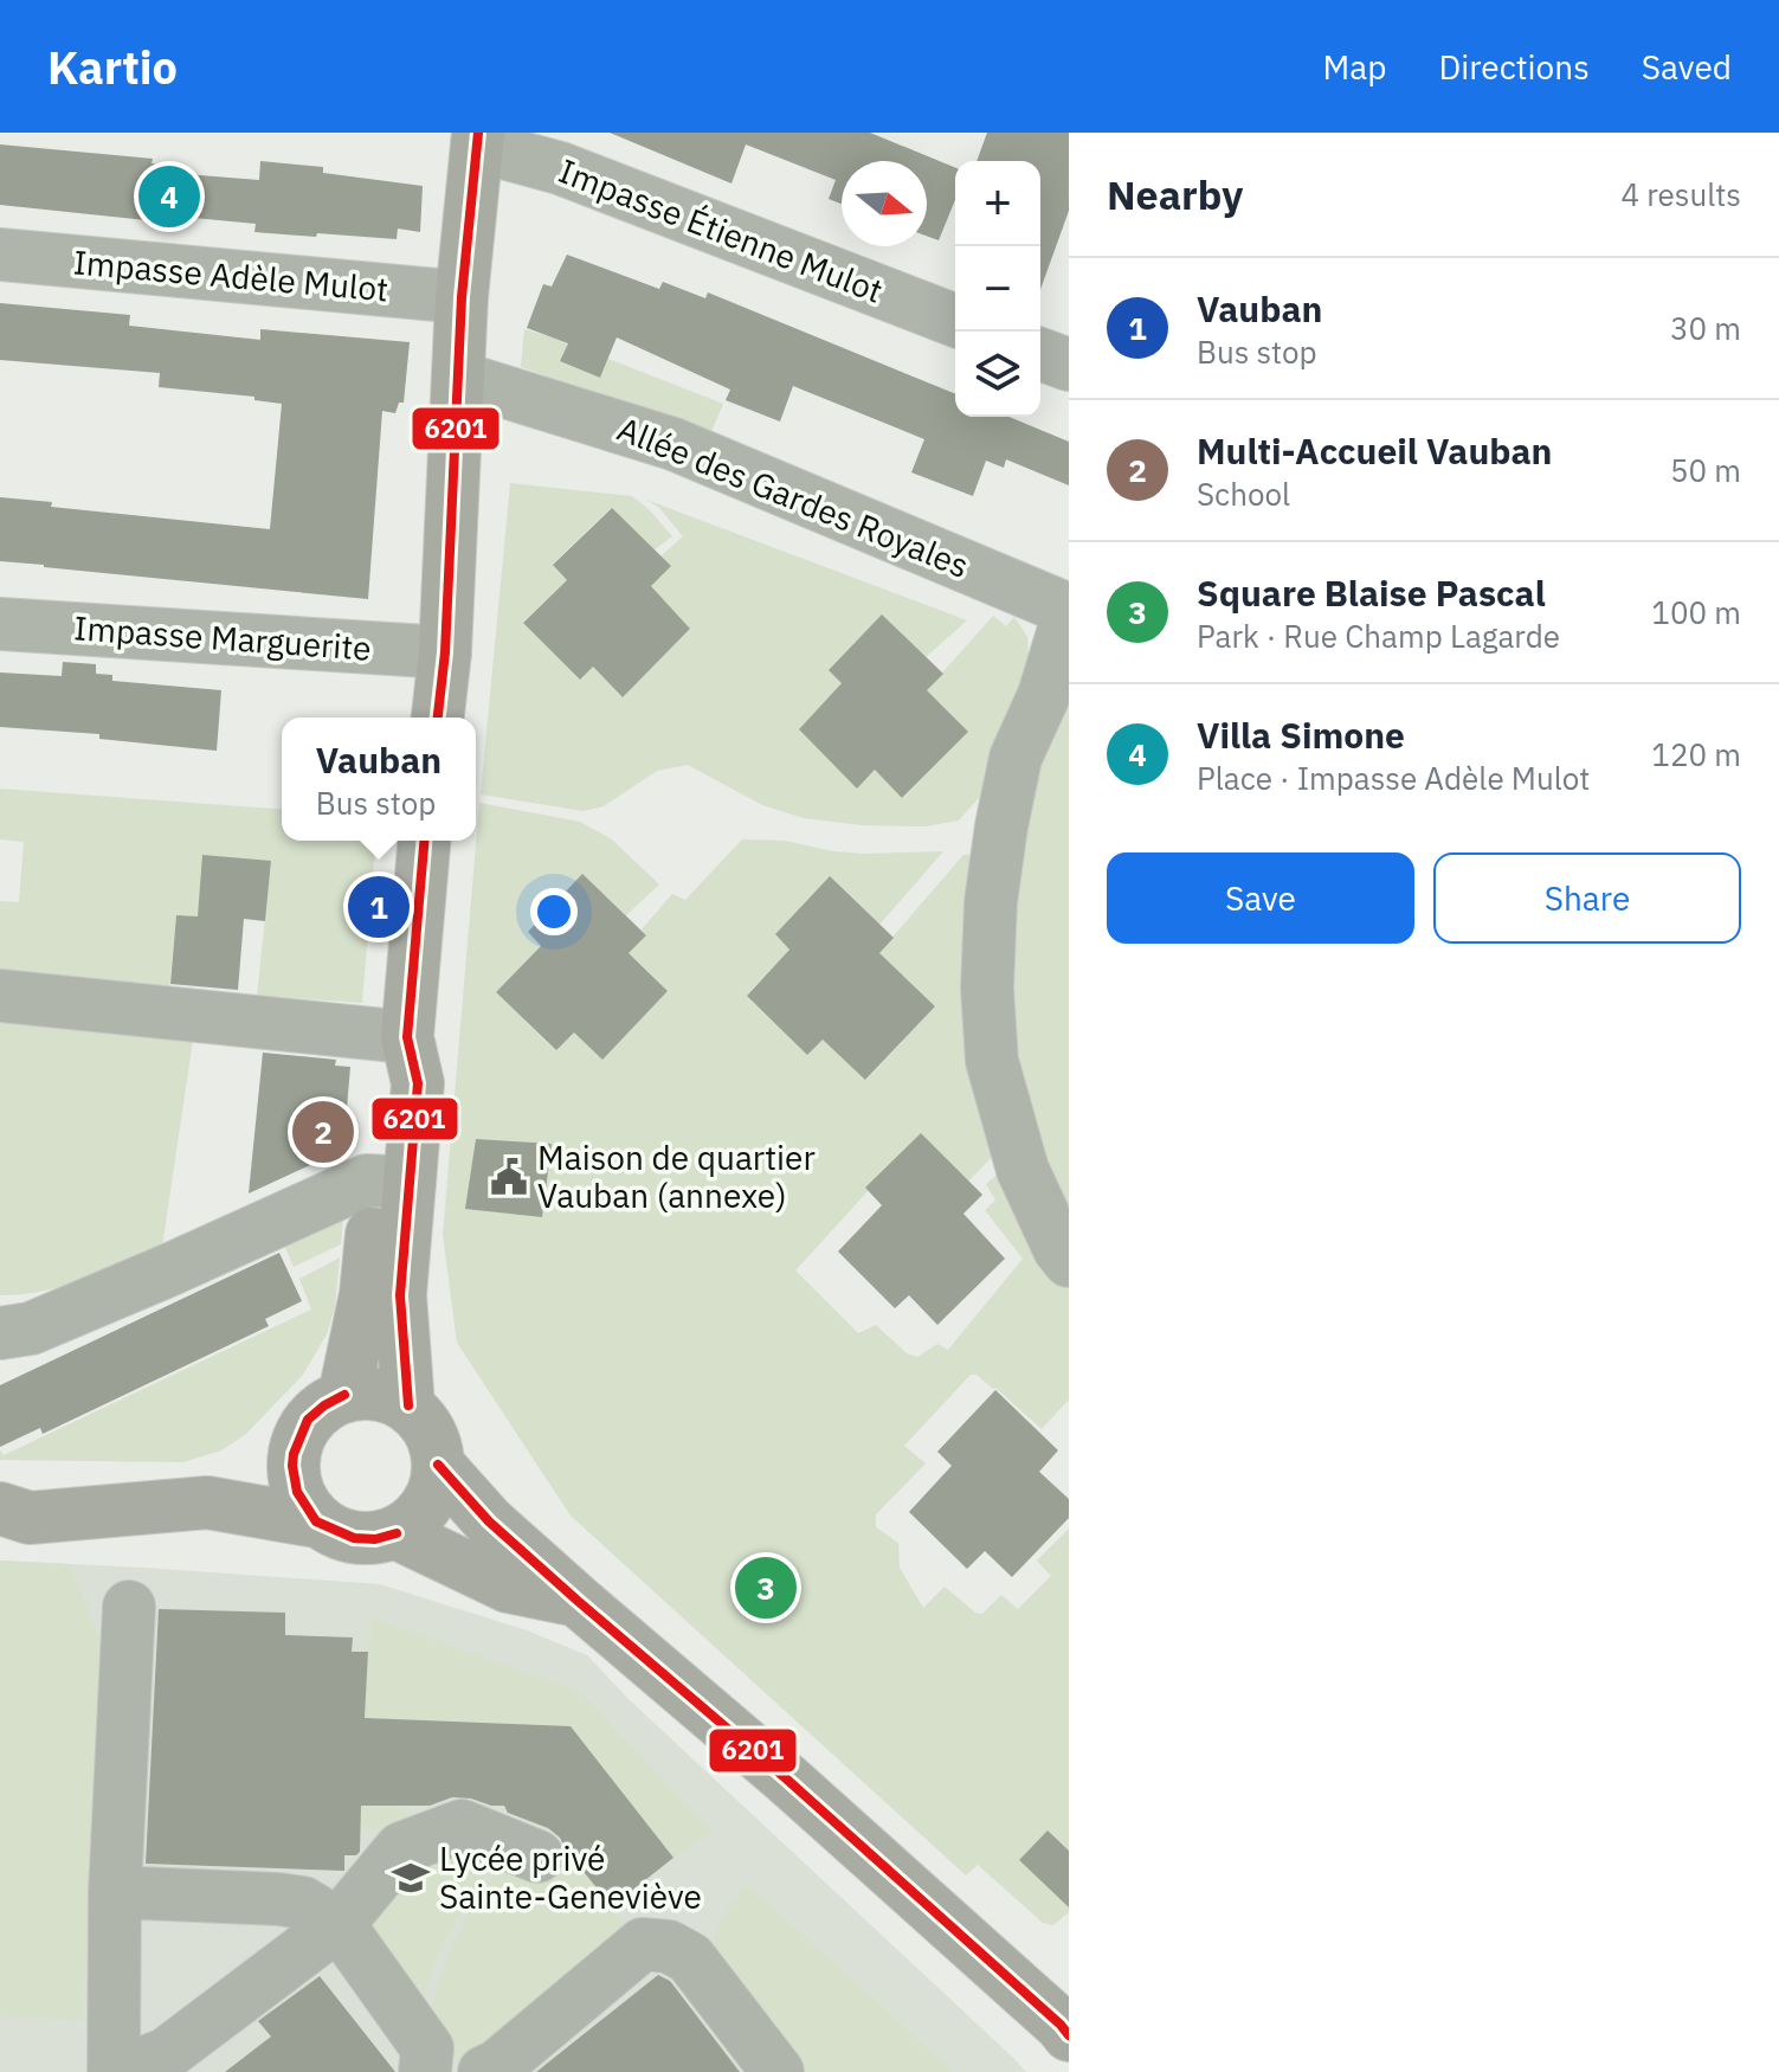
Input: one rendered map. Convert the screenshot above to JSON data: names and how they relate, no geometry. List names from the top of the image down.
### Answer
{
  "streets": {
    "street": [
      "Impasse Étienne Mulot",
      "Impasse Adèle Mulot",
      "Allée des Gardes Royales",
      "Impasse Marguerite"
    ]
  },
  "places": {
    "public building": ["Maison de quartier Vauban (annexe)"],
    "school or university": ["Lycée privé Sainte-Geneviève"]
  },
  "lines": ["transit line 6201"],
  "north": "right",
  "page": {
    "header": "Kartio",
    "nav": ["Map", "Directions", "Saved"],
    "heading": ["Nearby", "4 results"],
    "map_buttons": ["+", "−"],
    "pins": [
      "4",
      "1",
      "2",
      "3"
    ],
    "list": [
      {
        "mark": "1",
        "name": "Vauban",
        "note": "Bus stop",
        "value": "30 m"
      },
      {
        "mark": "2",
        "name": "Multi-Accueil Vauban",
        "note": "School",
        "value": "50 m"
      },
      {
        "mark": "3",
        "name": "Square Blaise Pascal",
        "note": "Park · Rue Champ Lagarde",
        "value": "100 m"
      },
      {
        "mark": "4",
        "name": "Villa Simone",
        "note": "Place · Impasse Adèle Mulot",
        "value": "120 m"
      }
    ],
    "popup": ["Vauban", "Bus stop"],
    "buttons": ["Save", "Share"]
  }
}
